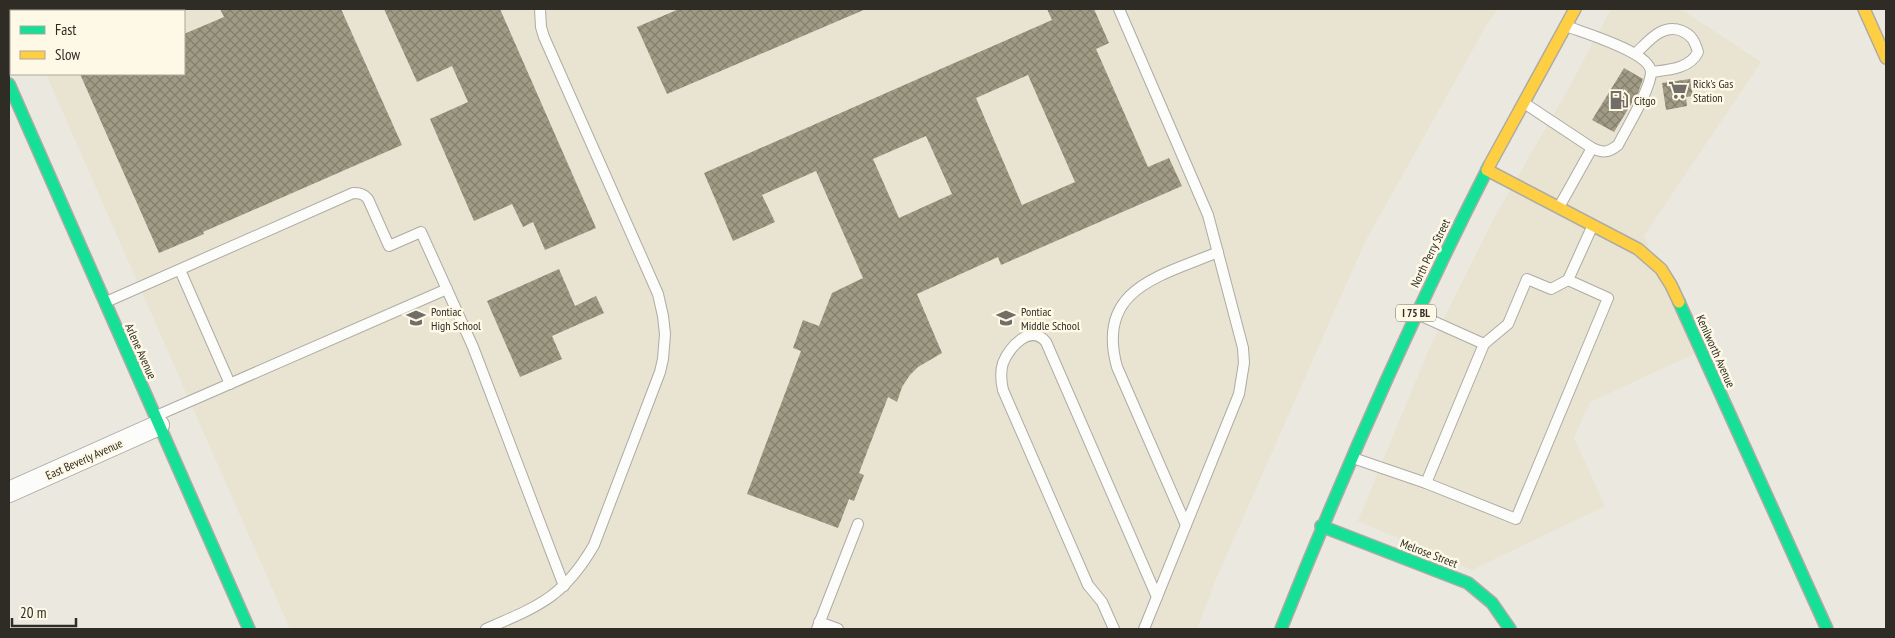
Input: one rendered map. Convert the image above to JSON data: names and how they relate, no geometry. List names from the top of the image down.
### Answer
{
  "streets": {
    "street": [
      "North Perry Street",
      "I 75 BL",
      "Arlene Avenue",
      "Kenilworth Avenue",
      "East Beverly Avenue",
      "Melrose Street"
    ]
  },
  "crossings": [
    ["North Perry Street", "Kenilworth Avenue"],
    ["North Perry Street", "Melrose Street"],
    ["Arlene Avenue", "East Beverly Avenue"]
  ],
  "places": {
    "supermarket": ["Rick's Gas Station"],
    "fuel station": ["Citgo"],
    "school or university": ["Pontiac High School", "Pontiac Middle School"]
  },
  "legend": ["Fast", "Slow"],
  "scale_bar": "20 m"
}
